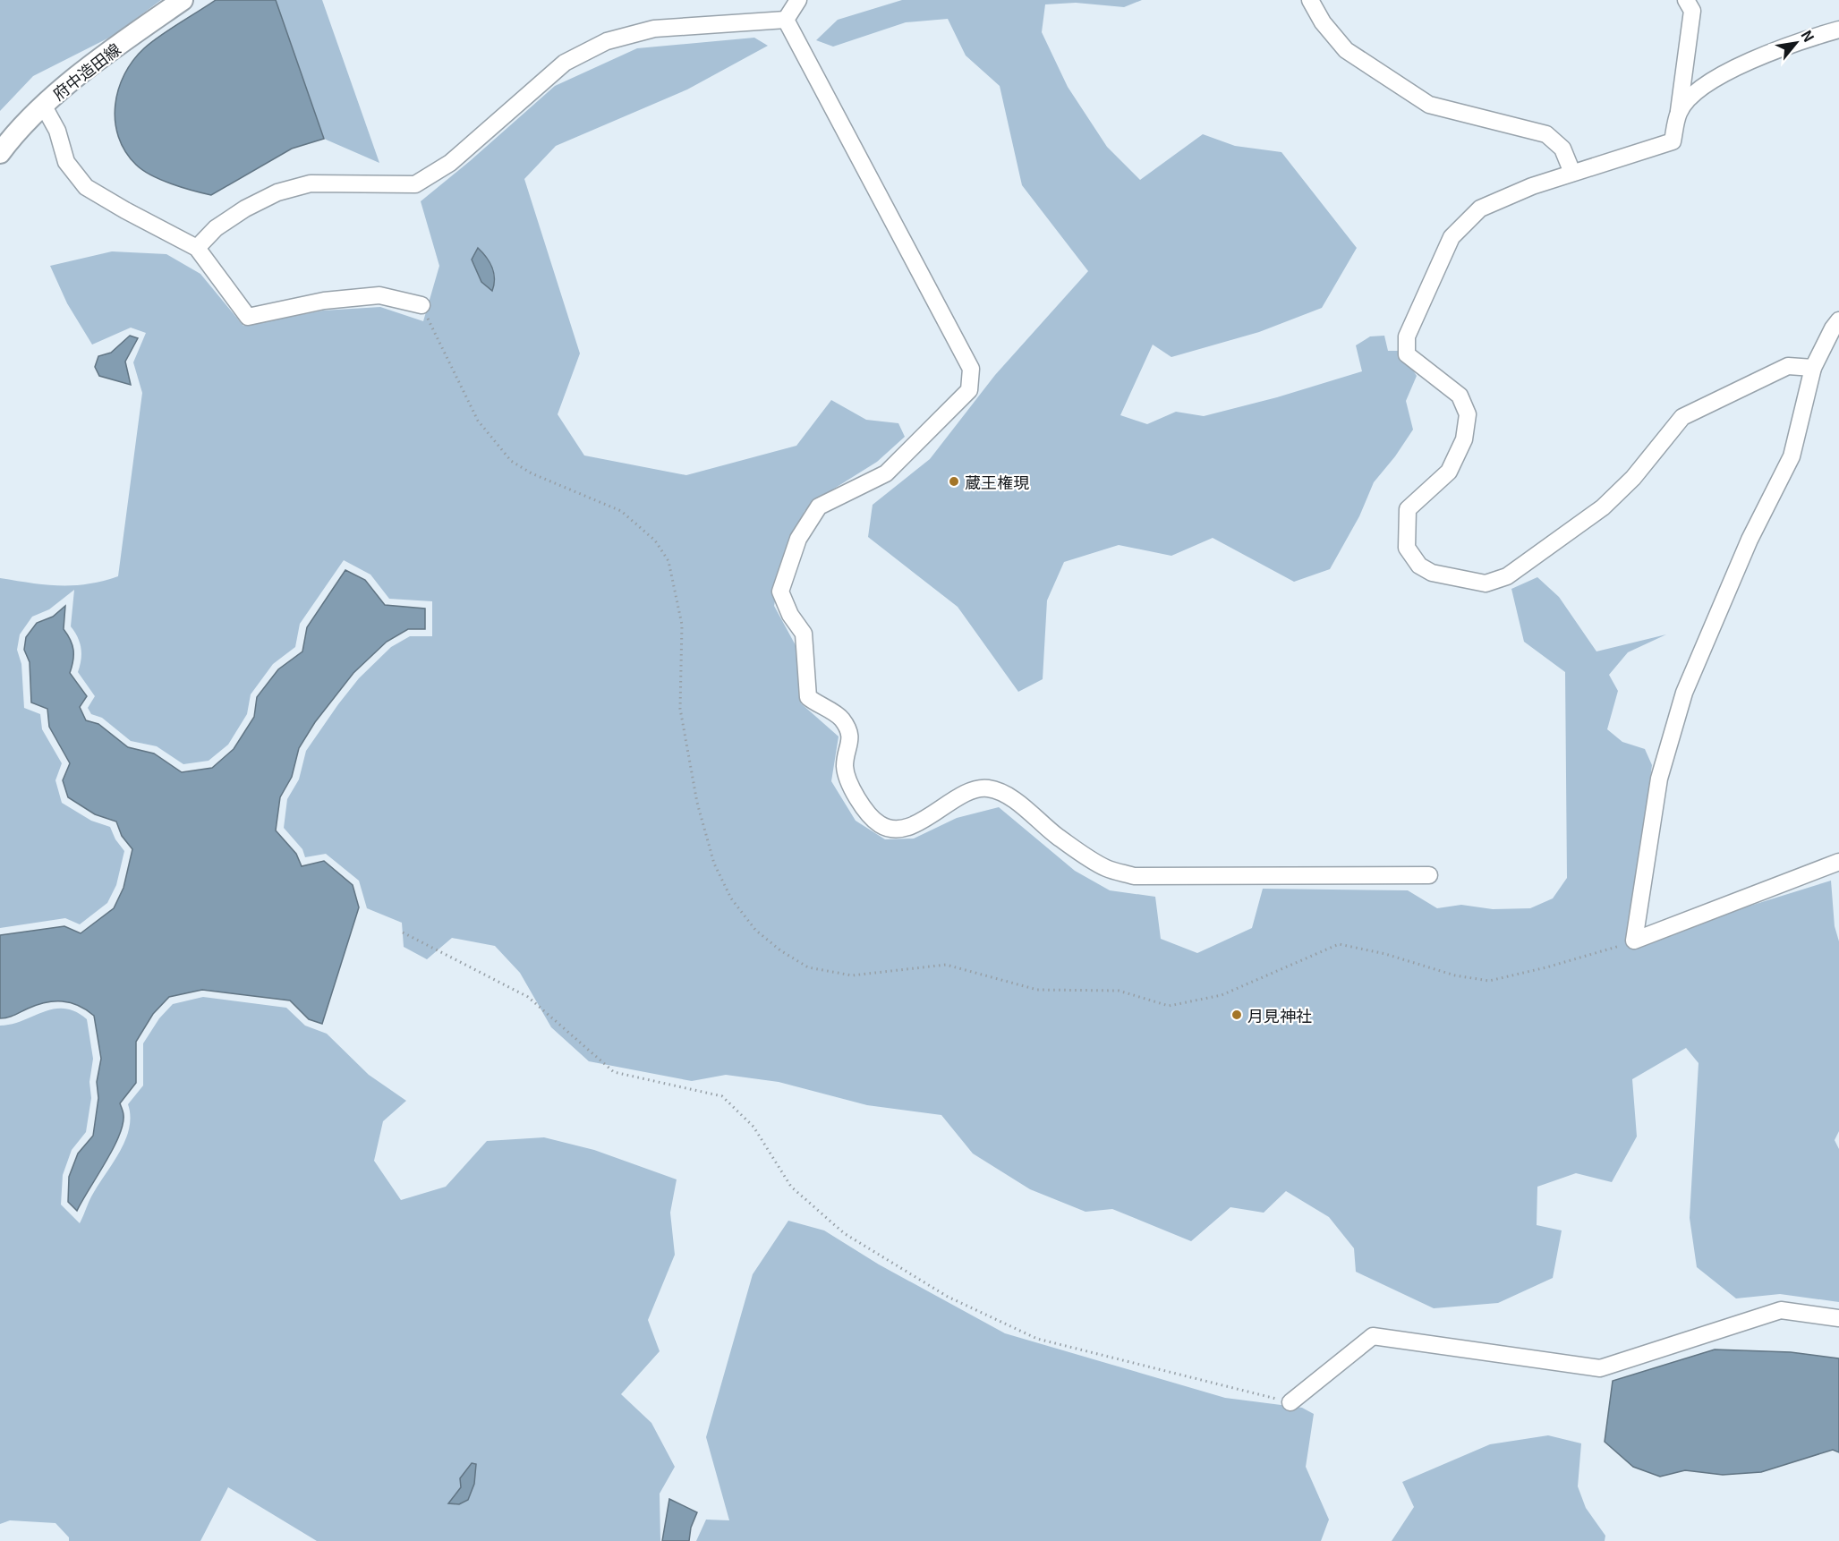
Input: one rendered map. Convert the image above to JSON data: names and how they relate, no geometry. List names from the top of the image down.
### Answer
{
  "streets": {
    "main road": ["府中造田線"]
  },
  "places": ["蔵王権現", "月見神社"],
  "north": "top right"
}
